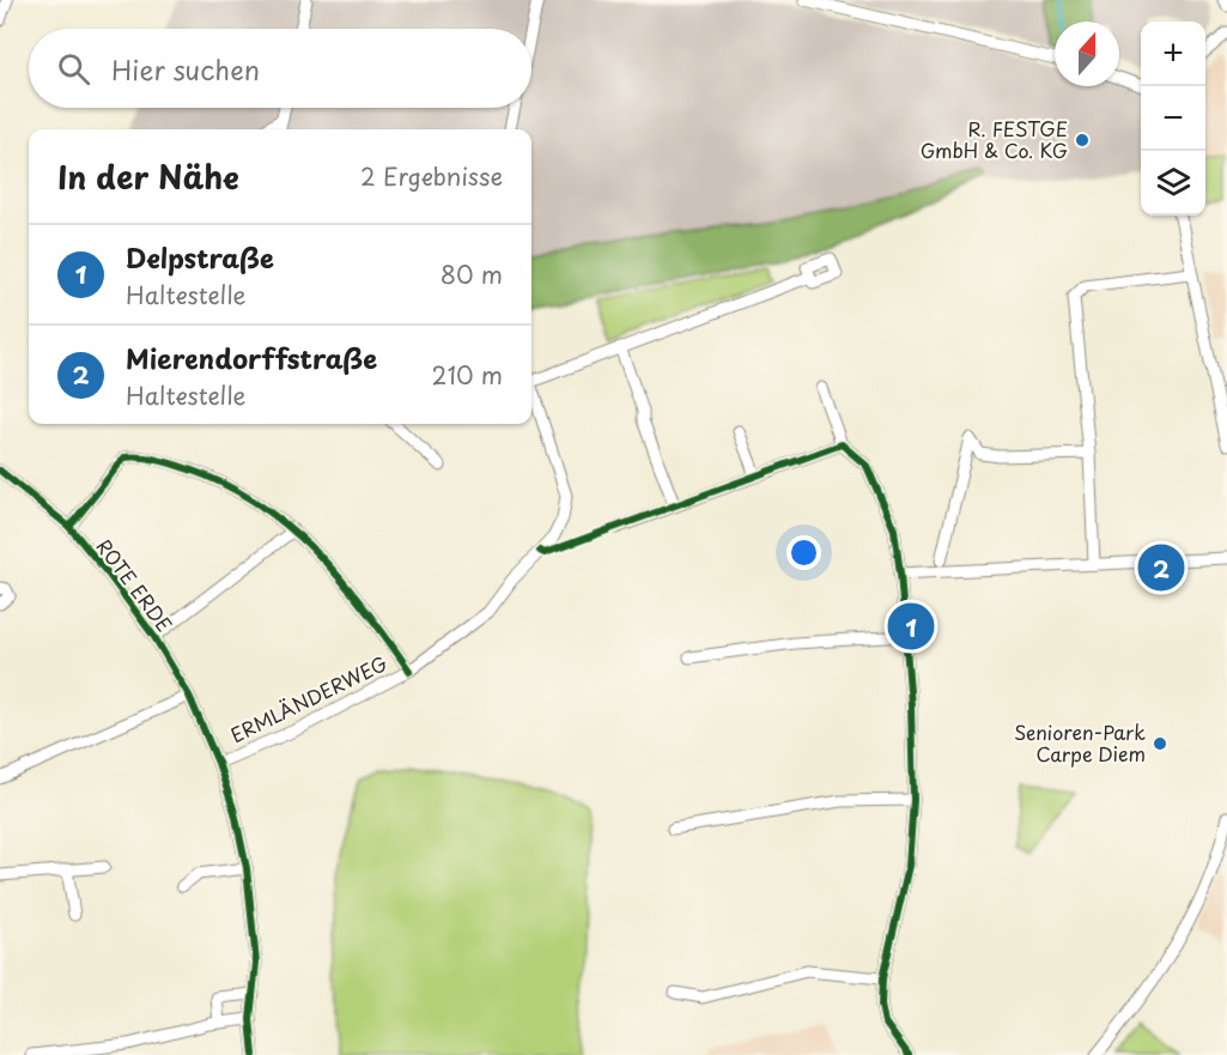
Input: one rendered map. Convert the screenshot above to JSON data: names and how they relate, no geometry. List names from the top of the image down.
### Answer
{
  "streets": {
    "street": ["ROTE ERDE", "ERMLÄNDERWEG"]
  },
  "crossings": [
    ["ROTE ERDE", "ERMLÄNDERWEG"]
  ],
  "places": ["R. FESTGE GmbH & Co. KG", "Senioren-Park Carpe Diem"],
  "north": "top",
  "page": {
    "map_buttons": ["+", "−"],
    "search": "Hier suchen",
    "heading": ["In der Nähe", "2 Ergebnisse"],
    "list": [
      {
        "mark": "1",
        "name": "Delpstraße",
        "note": "Haltestelle",
        "value": "80 m"
      },
      {
        "mark": "2",
        "name": "Mierendorffstraße",
        "note": "Haltestelle",
        "value": "210 m"
      }
    ],
    "pins": ["2", "1"]
  }
}
